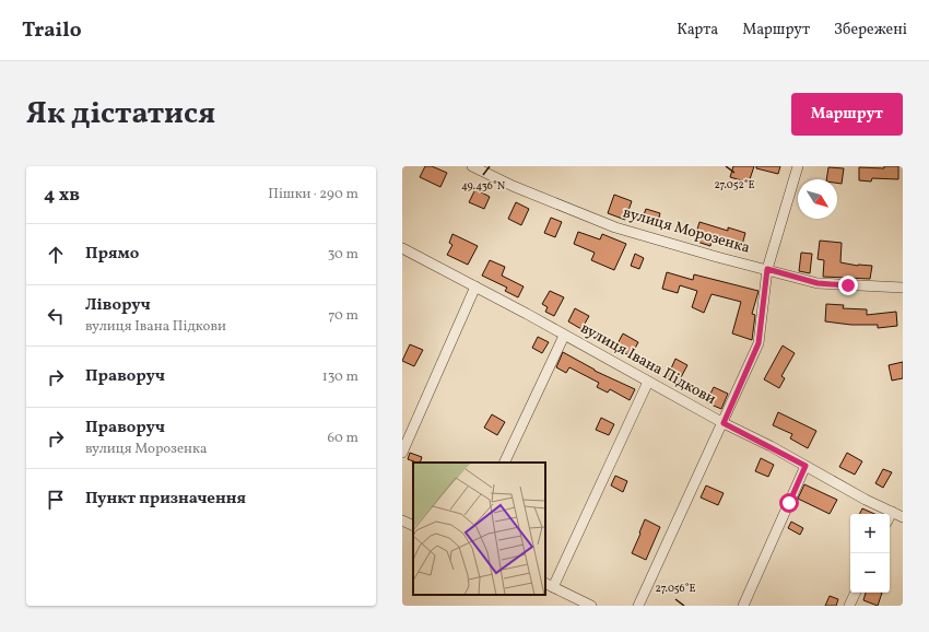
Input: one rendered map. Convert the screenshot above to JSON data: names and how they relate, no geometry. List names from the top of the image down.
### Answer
{
  "streets": {
    "street": ["вулиця Морозенка", "вулиця Івана Підкови"]
  },
  "north": "bottom right",
  "page": {
    "header": "Trailo",
    "nav": ["Карта", "Маршрут", "Збережені"],
    "title": "Як дістатися",
    "buttons": "Маршрут",
    "heading": ["4 хв", "Пішки · 290 m"],
    "list": [
      ["Прямо", "30 m"],
      ["Ліворуч", "вулиця Івана Підкови", "70 m"],
      ["Праворуч", "130 m"],
      ["Праворуч", "вулиця Морозенка", "60 m"],
      "Пункт призначення"
    ],
    "map_buttons": ["+", "−"]
  },
  "coordinates": ["27.052°E", "49.436°N", "27.056°E"]
}
